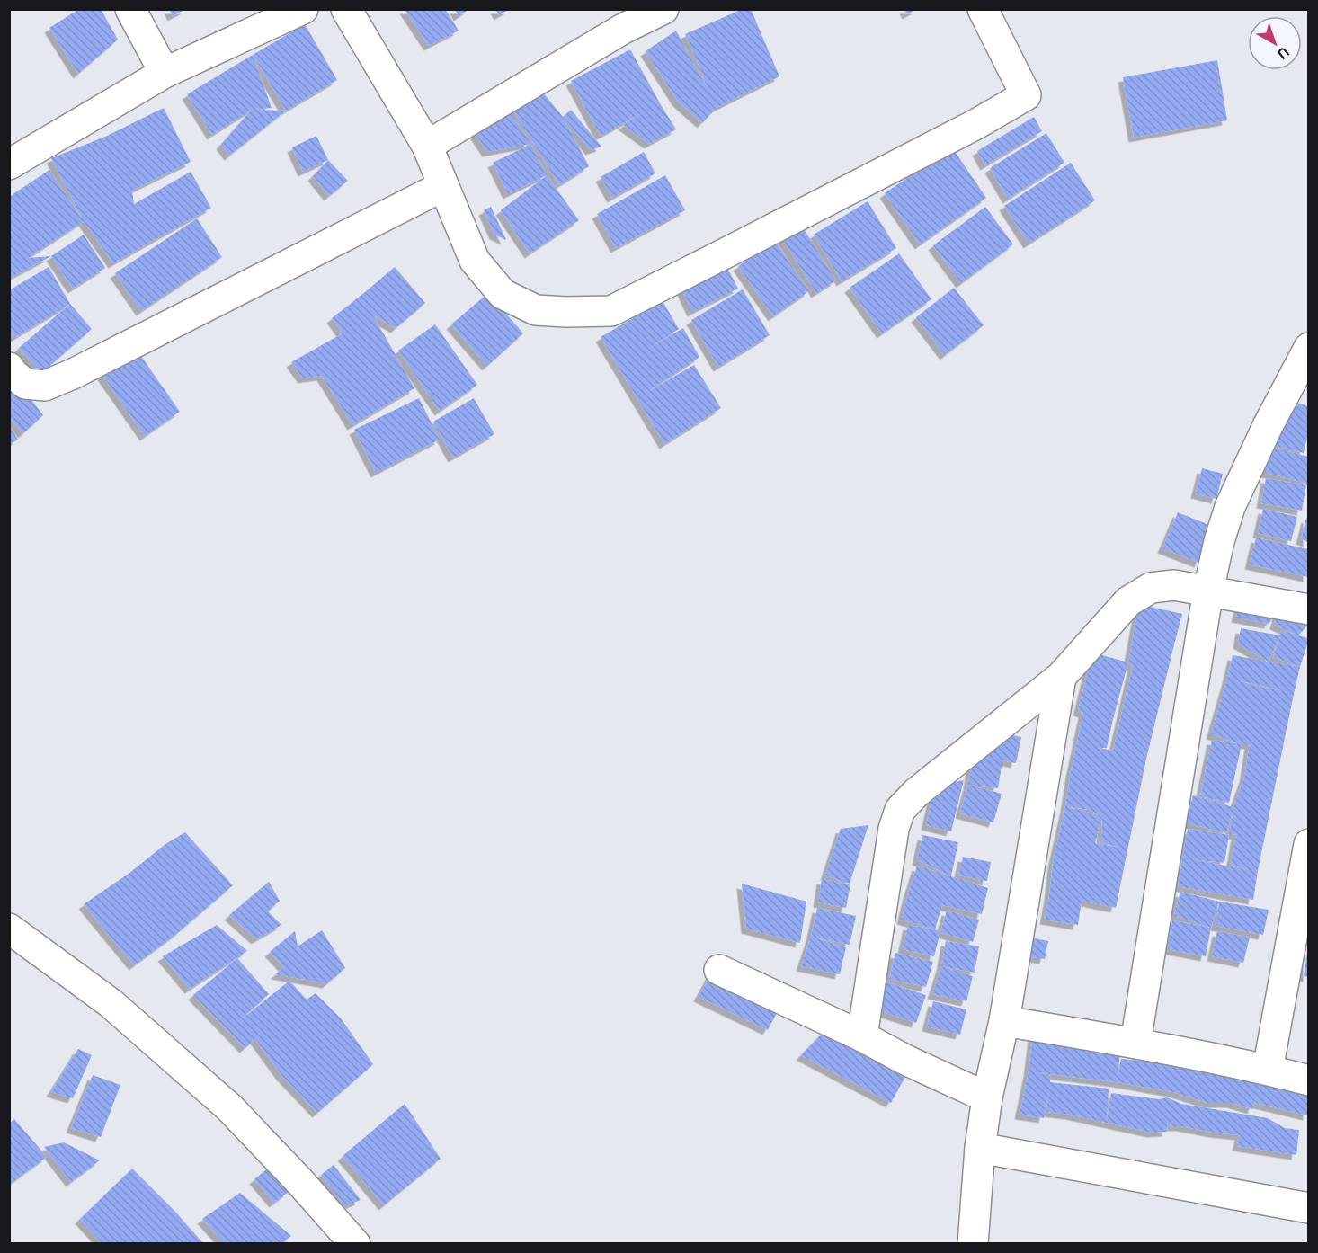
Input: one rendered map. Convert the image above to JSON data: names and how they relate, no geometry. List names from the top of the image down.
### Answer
{
  "north": "bottom right"
}
